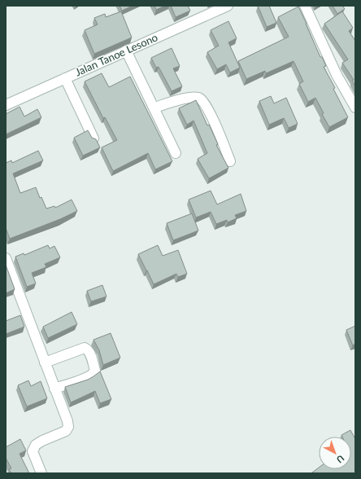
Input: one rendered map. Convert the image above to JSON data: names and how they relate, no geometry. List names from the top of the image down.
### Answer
{
  "streets": {
    "street": ["Jalan Tanoe Lesono"]
  },
  "north": "bottom right"
}
